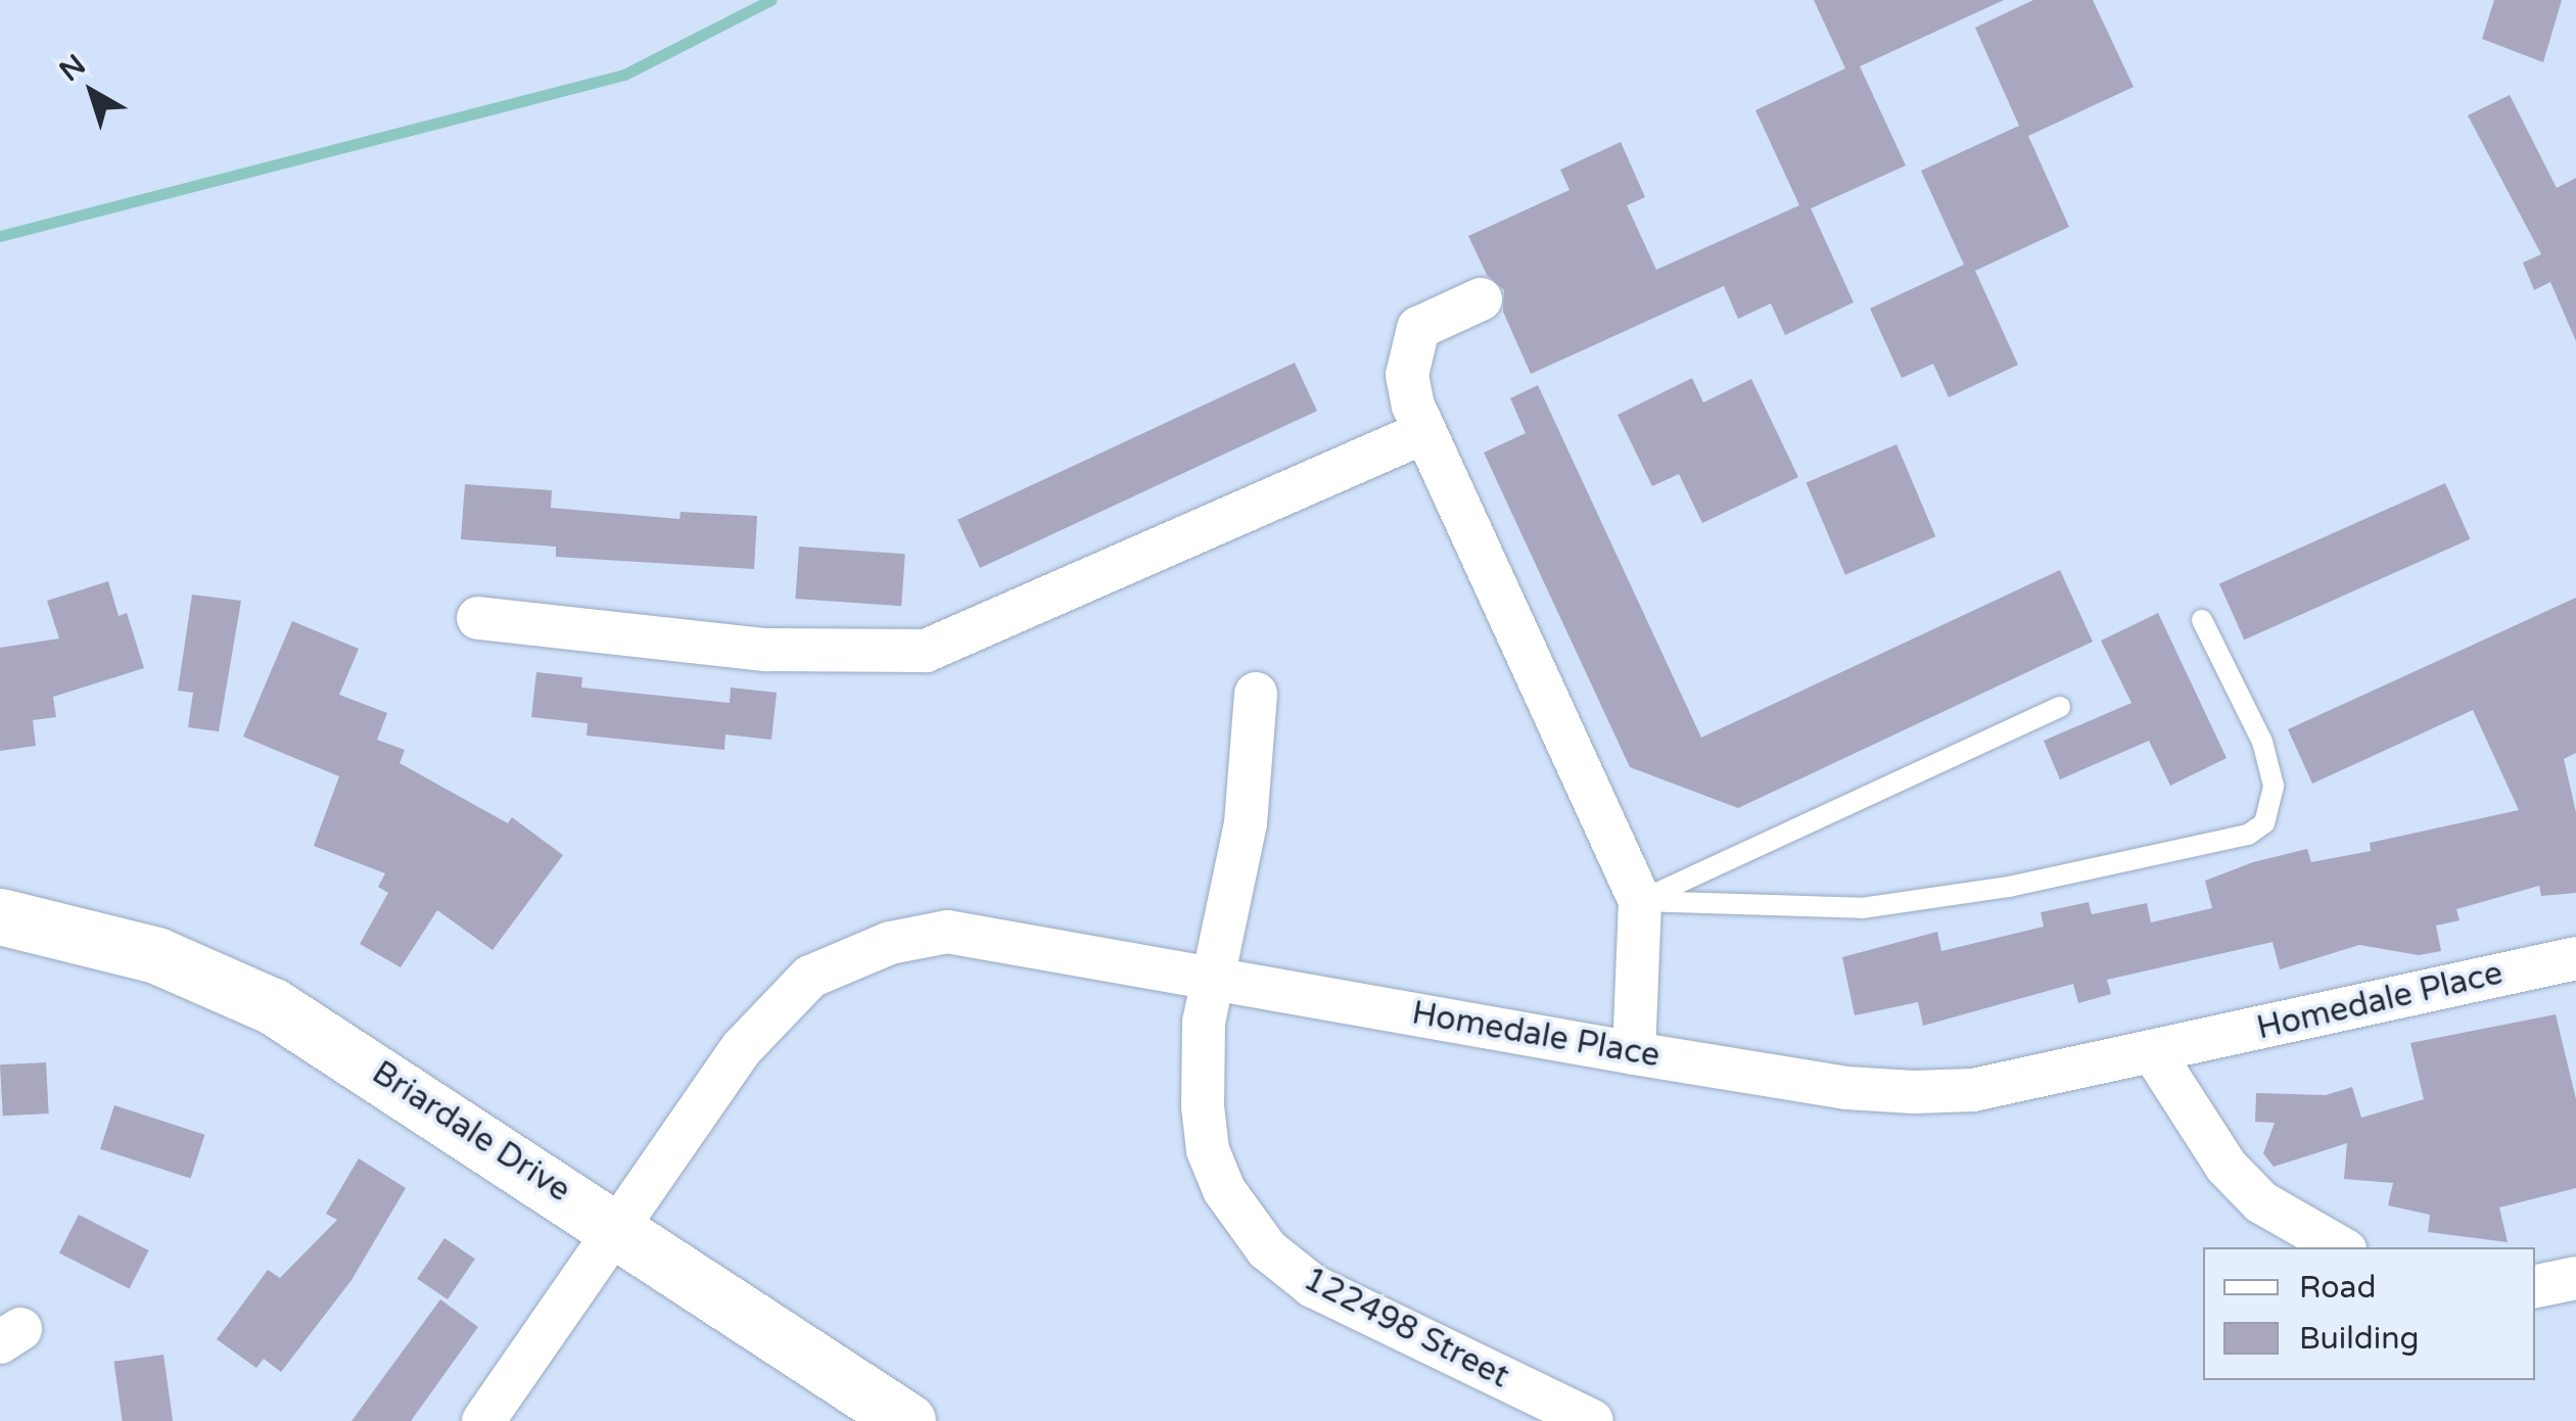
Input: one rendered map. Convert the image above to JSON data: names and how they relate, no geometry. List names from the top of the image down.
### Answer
{
  "streets": {
    "street": ["Homedale Place", "Briardale Drive", "122498 Street"]
  },
  "crossings": [
    ["Homedale Place", "Briardale Drive"],
    ["Homedale Place", "122498 Street"]
  ],
  "legend": ["Road", "Building"],
  "north": "top left"
}
